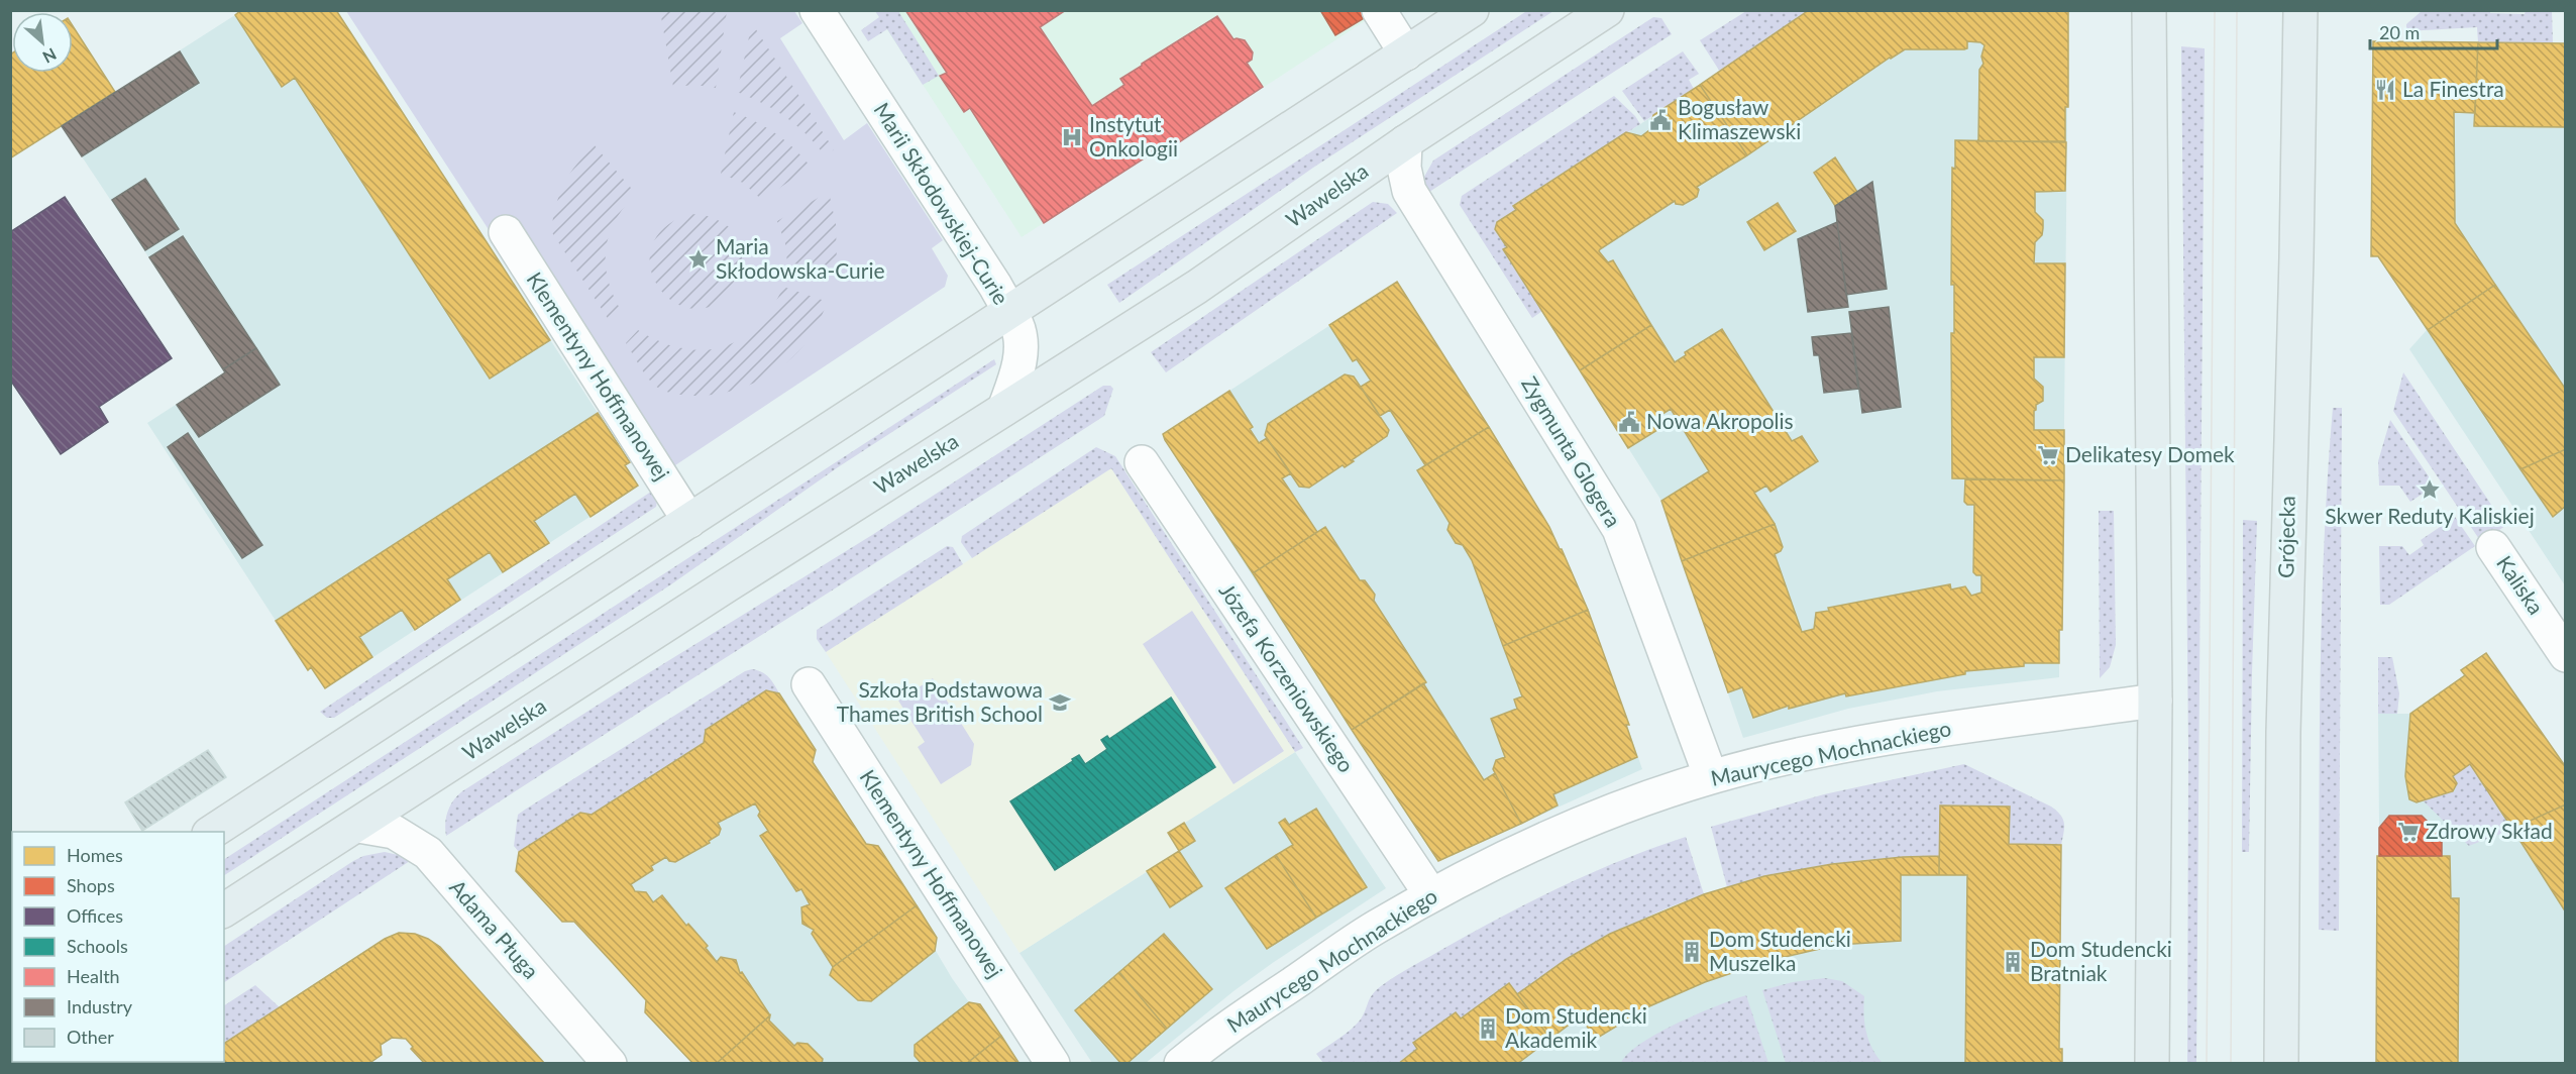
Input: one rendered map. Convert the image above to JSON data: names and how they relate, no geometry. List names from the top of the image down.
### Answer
{
  "streets": {
    "main road": ["Wawelska", "Grójecka"],
    "street": [
      "Marii Skłodowskiej-Curie",
      "Klementyny Hoffmanowej",
      "Zygmunta Glogera",
      "Kaliska",
      "Józefa Korzeniowskiego",
      "Maurycego Mochnackiego",
      "Adama Pługa"
    ]
  },
  "crossings": [
    ["Wawelska", "Marii Skłodowskiej-Curie"],
    ["Wawelska", "Zygmunta Glogera"],
    ["Wawelska", "Adama Pługa"],
    ["Zygmunta Glogera", "Maurycego Mochnackiego"],
    ["Józefa Korzeniowskiego", "Maurycego Mochnackiego"]
  ],
  "places": {
    "restaurant": ["La Finestra"],
    "public building": ["Bogusław Klimaszewski", "Nowa Akropolis"],
    "hospital": ["Instytut Onkologii"],
    "place": ["Maria Skłodowska-Curie", "Skwer Reduty Kaliskiej"],
    "supermarket": ["Delikatesy Domek", "Zdrowy Skład"],
    "school or university": ["Szkoła Podstawowa Thames British School"],
    "building": ["Dom Studencki Muszelka", "Dom Studencki Bratniak", "Dom Studencki Akademik"]
  },
  "legend": [
    "Homes",
    "Shops",
    "Offices",
    "Schools",
    "Health",
    "Industry",
    "Other"
  ],
  "scale_bar": "20 m",
  "north": "bottom right"
}
